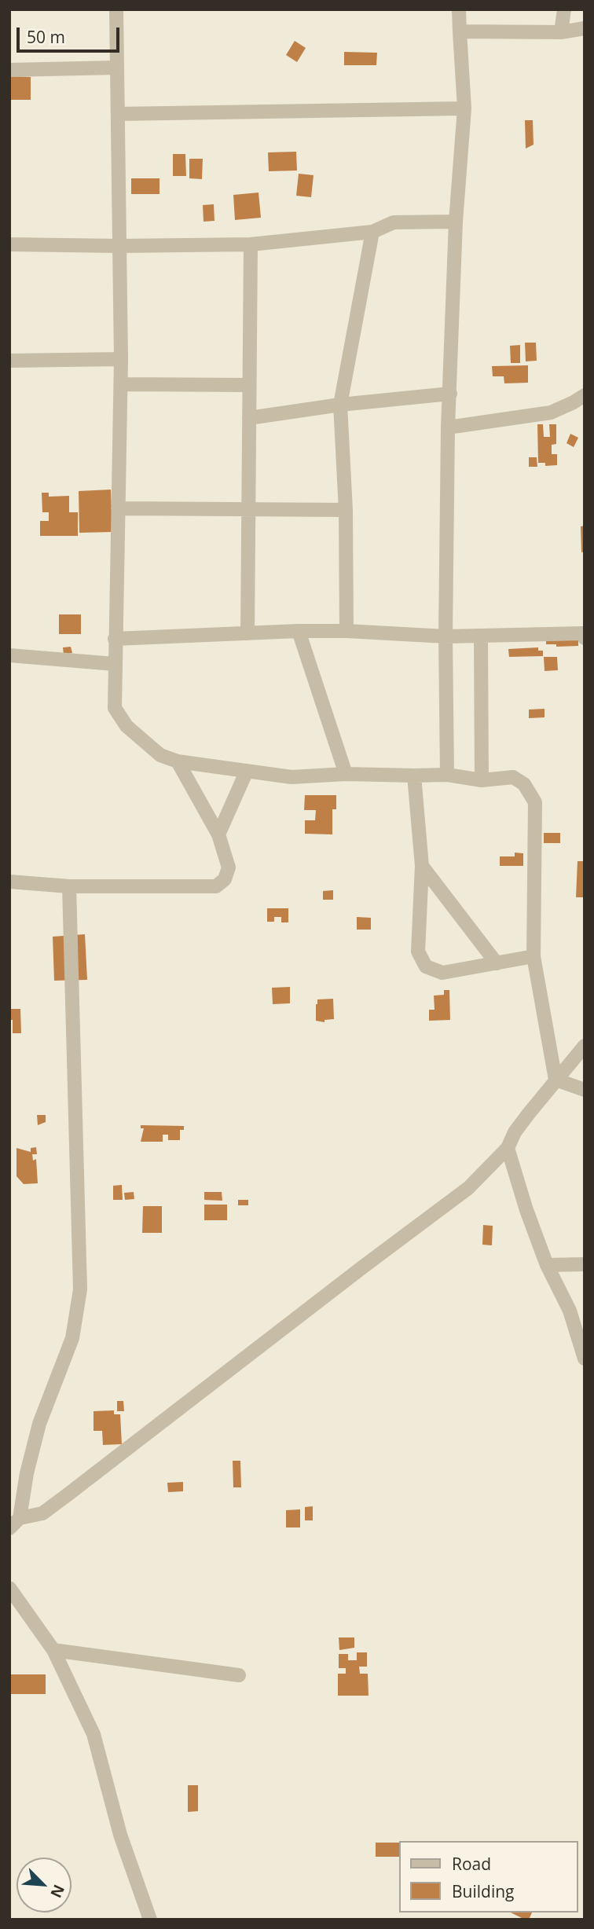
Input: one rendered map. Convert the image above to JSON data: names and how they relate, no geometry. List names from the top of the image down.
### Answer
{
  "legend": ["Road", "Building"],
  "scale_bar": "50 m",
  "north": "bottom right"
}
